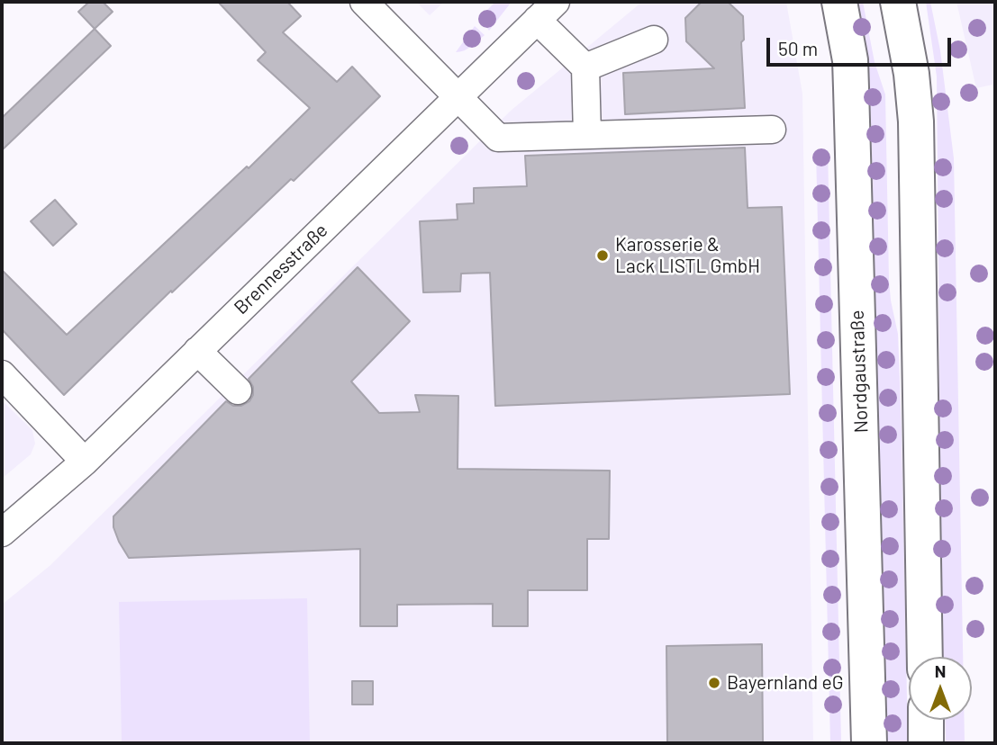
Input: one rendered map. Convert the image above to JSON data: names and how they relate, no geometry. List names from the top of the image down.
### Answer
{
  "streets": {
    "main road": ["Nordgaustraße"],
    "street": ["Brennesstraße"]
  },
  "places": ["Karosserie & Lack LISTL GmbH", "Bayernland eG"],
  "scale_bar": "50 m",
  "north": "top"
}
